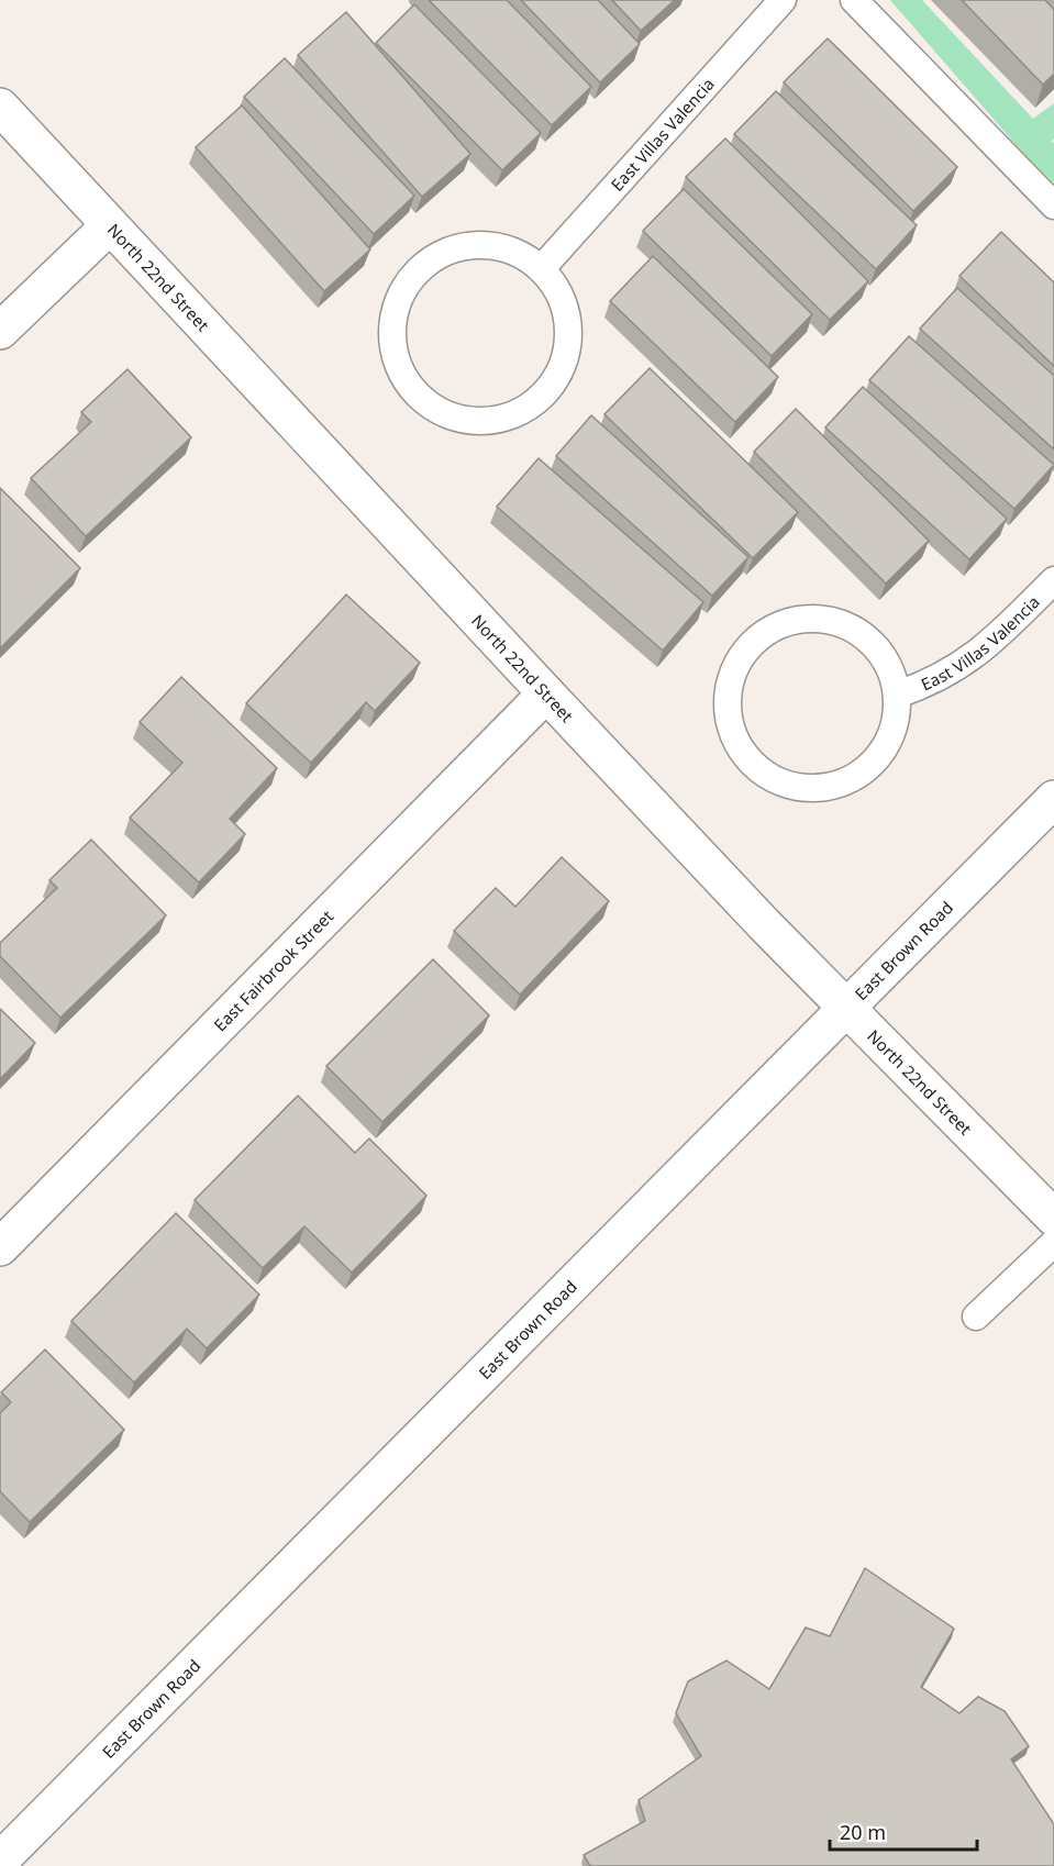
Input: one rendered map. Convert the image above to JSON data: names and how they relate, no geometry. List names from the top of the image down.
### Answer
{
  "streets": {
    "street": ["North 22nd Street", "East Brown Road", "East Fairbrook Street"],
    "lane": ["East Villas Valencia"]
  },
  "crossings": [
    ["North 22nd Street", "East Brown Road"],
    ["North 22nd Street", "East Fairbrook Street"]
  ],
  "scale_bar": "20 m"
}
